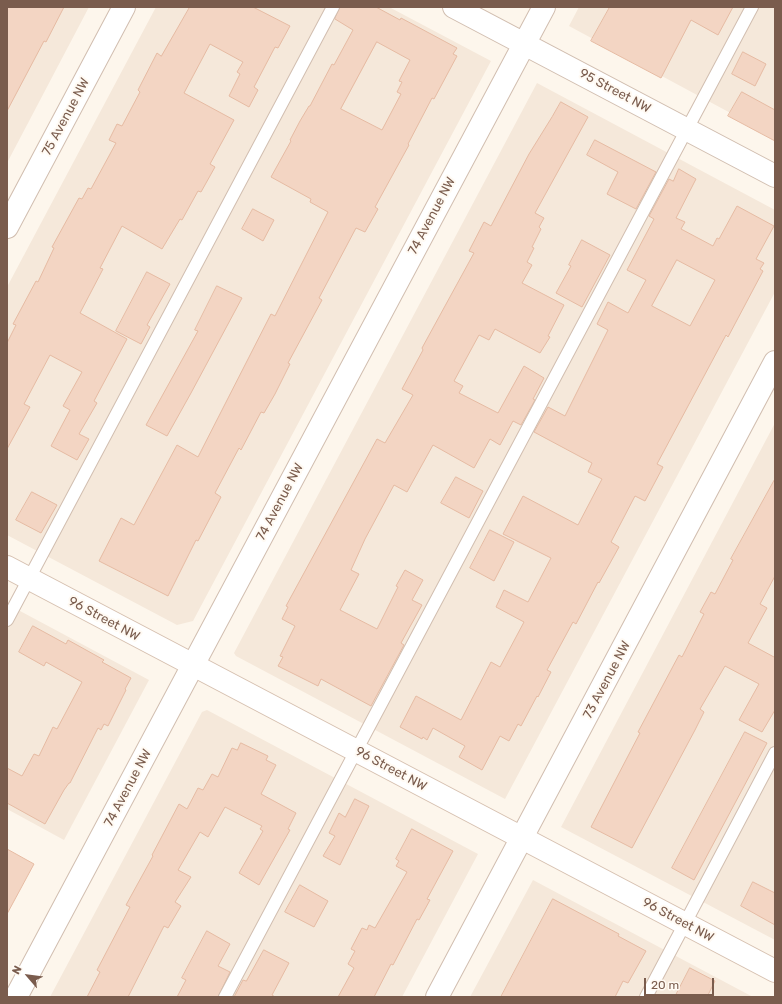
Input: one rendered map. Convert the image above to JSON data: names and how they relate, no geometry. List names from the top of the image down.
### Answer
{
  "streets": {
    "street": [
      "95 Street NW",
      "75 Avenue NW",
      "74 Avenue NW",
      "96 Street NW",
      "73 Avenue NW"
    ]
  },
  "crossings": [
    ["95 Street NW", "74 Avenue NW"],
    ["74 Avenue NW", "96 Street NW"],
    ["96 Street NW", "73 Avenue NW"]
  ],
  "scale_bar": "20 m",
  "north": "top left"
}
